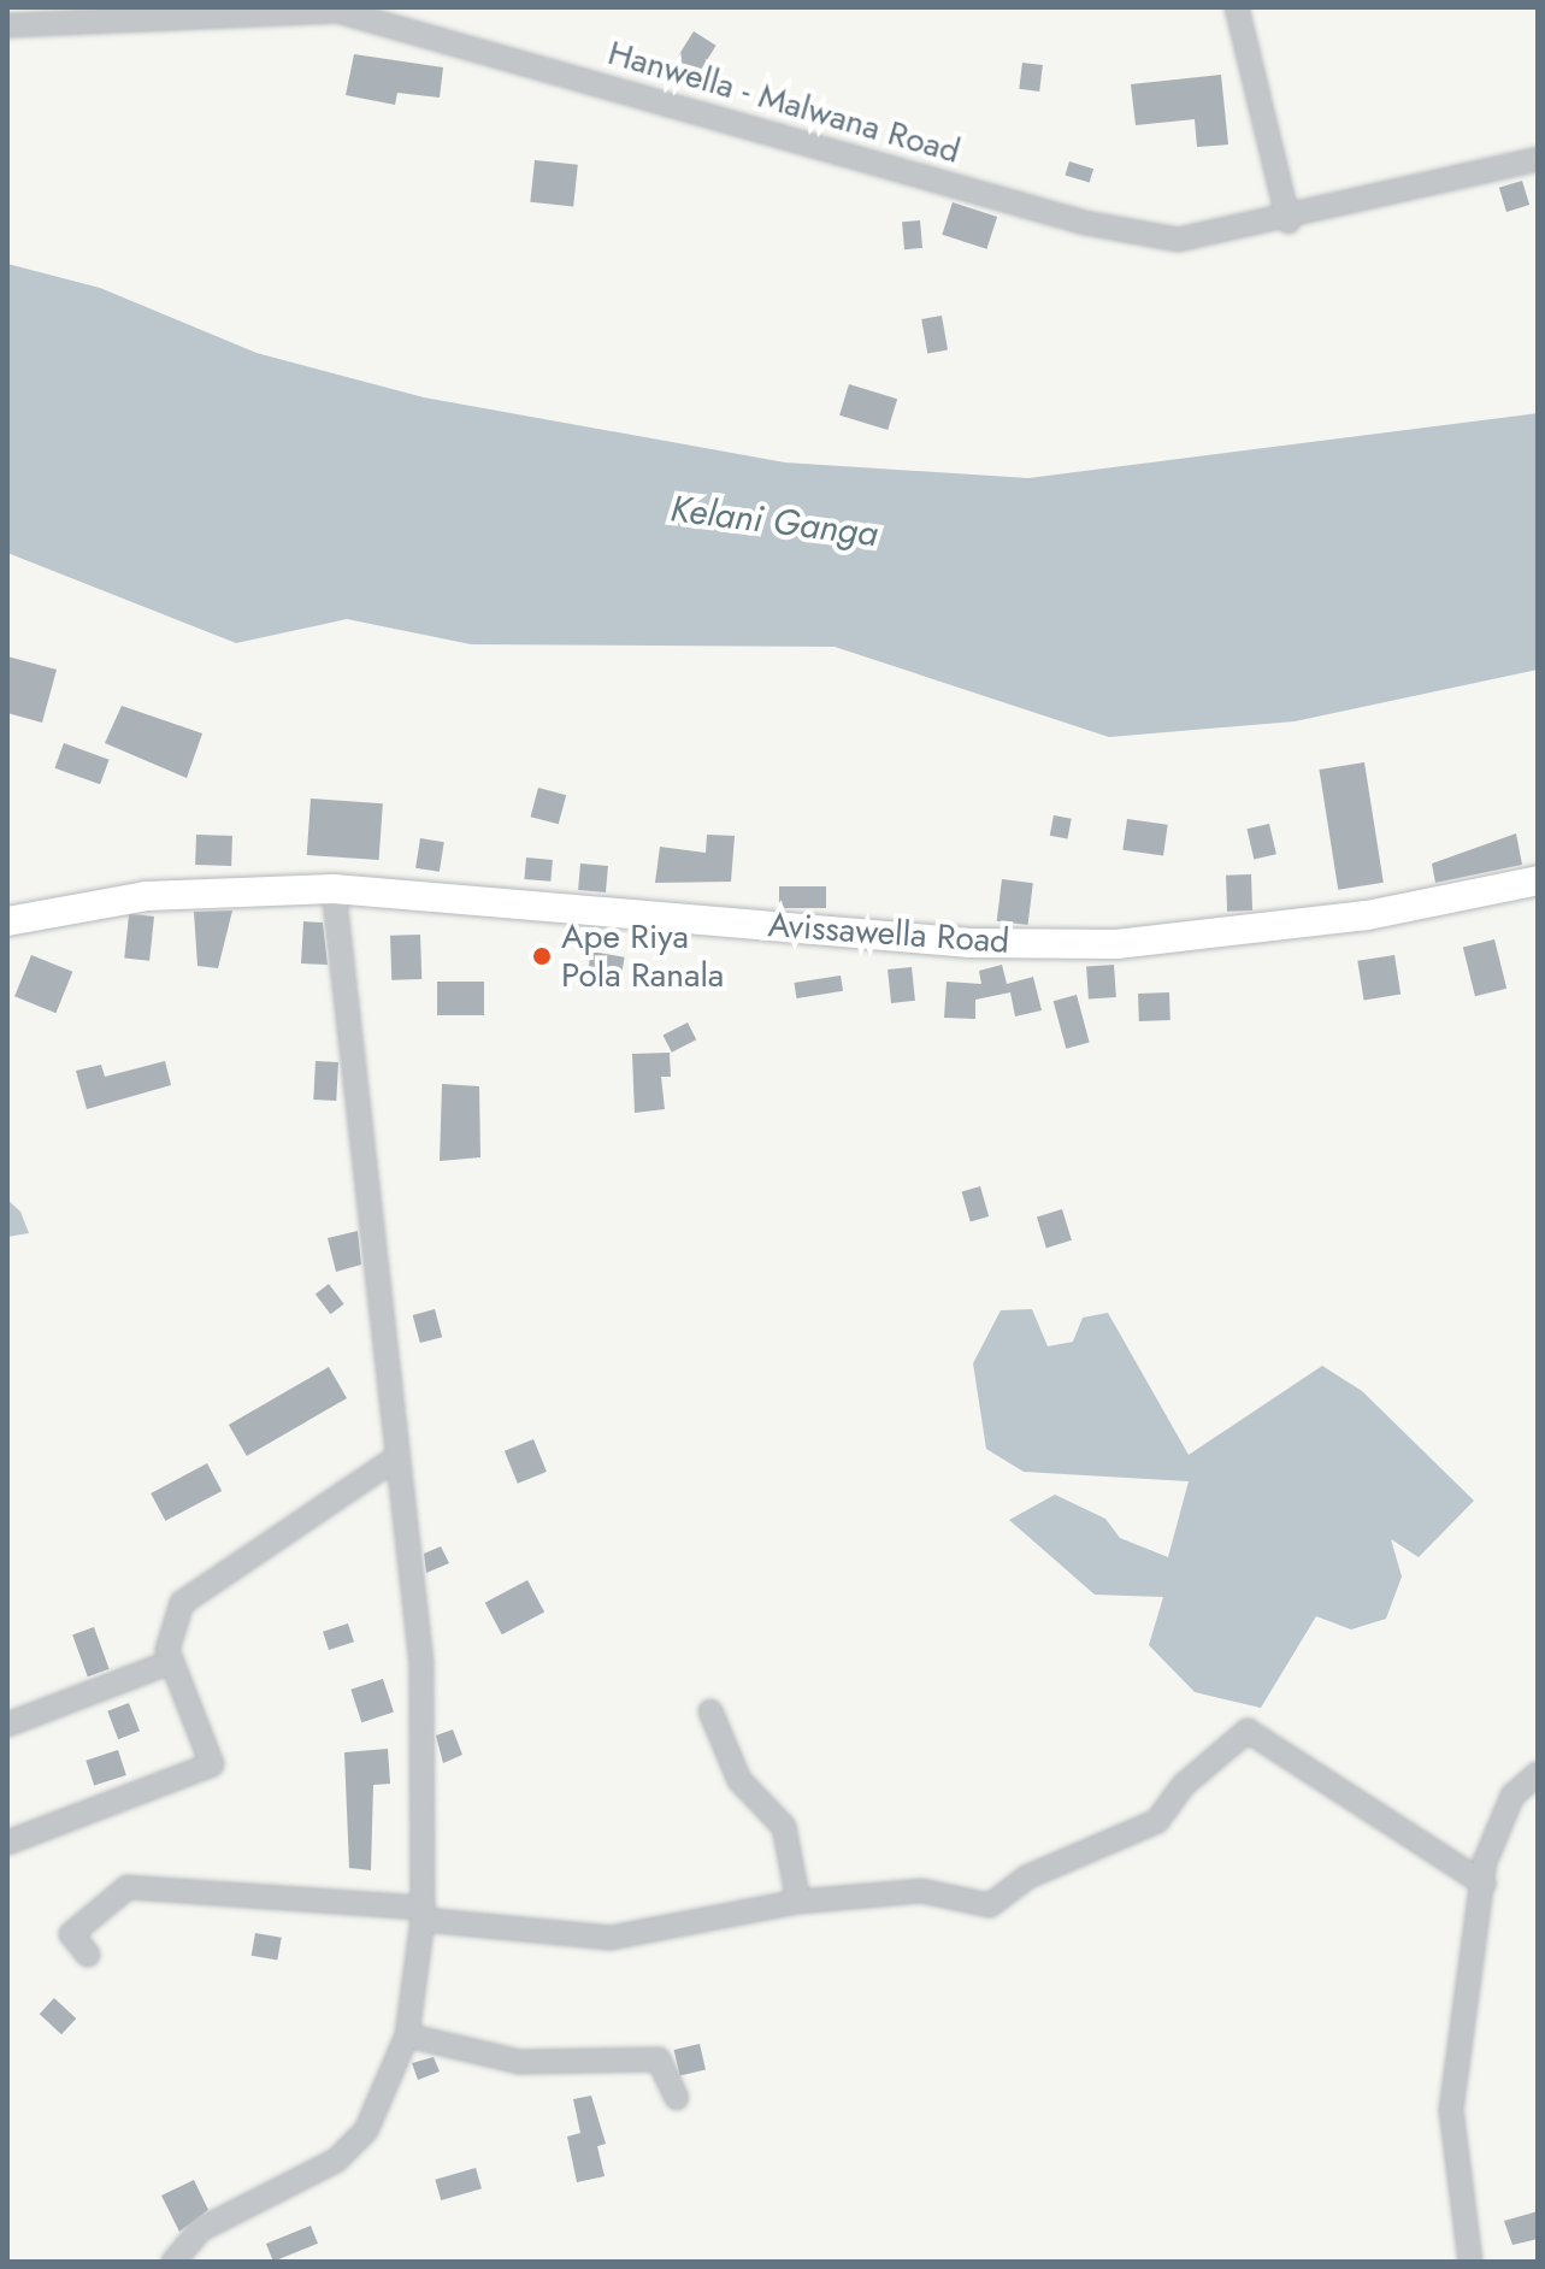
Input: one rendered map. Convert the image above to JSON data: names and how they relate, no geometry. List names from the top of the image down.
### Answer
{
  "streets": {
    "main road": ["Avissawella Road"],
    "street": ["Hanwella - Malwana Road"]
  },
  "water": ["Kelani Ganga"],
  "places": ["Ape Riya Pola Ranala"]
}
